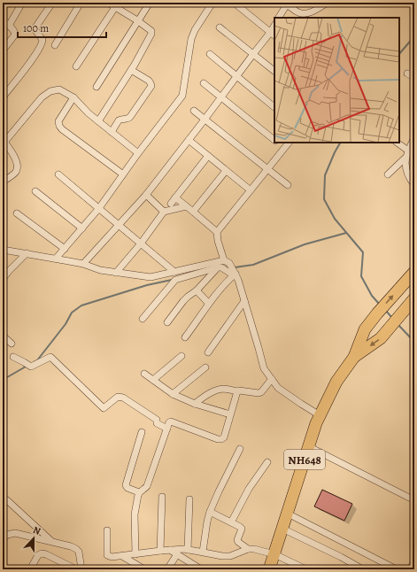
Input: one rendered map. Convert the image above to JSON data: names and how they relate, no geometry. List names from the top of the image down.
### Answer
{
  "streets": {
    "highway": ["NH648"]
  },
  "scale_bar": "100 m",
  "north": "top"
}
